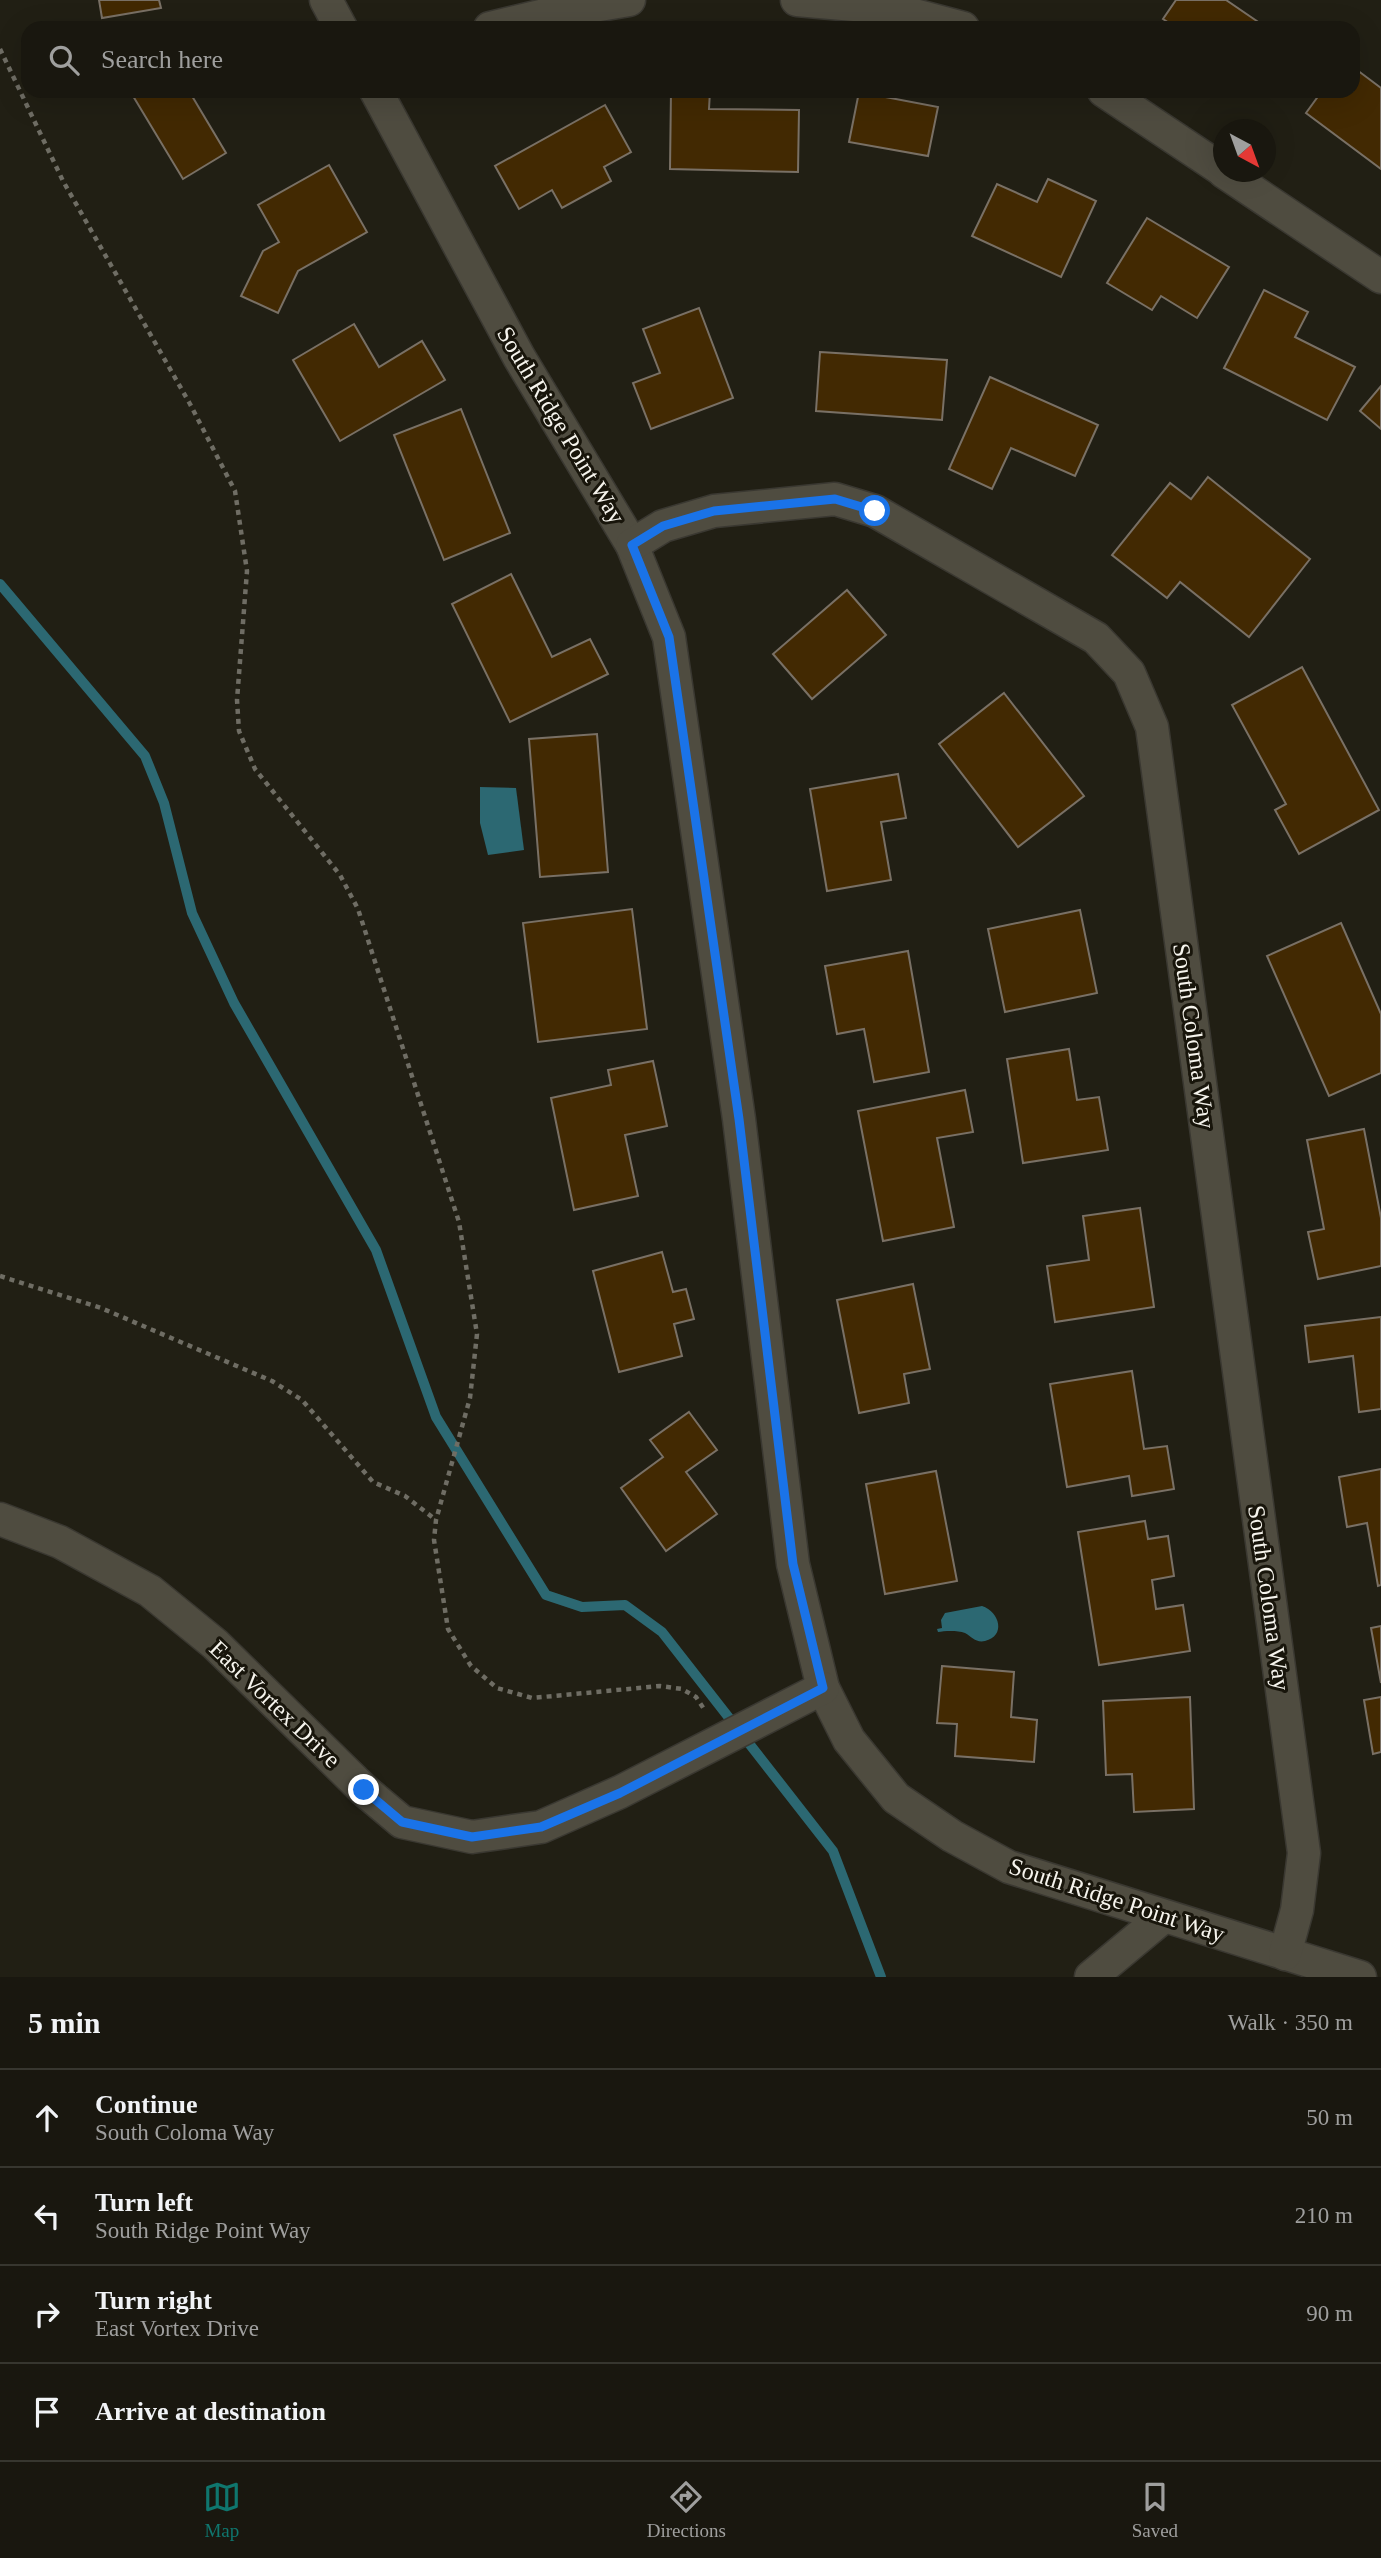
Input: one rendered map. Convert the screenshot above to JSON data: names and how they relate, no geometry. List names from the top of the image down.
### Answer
{
  "streets": {
    "street": ["South Ridge Point Way", "South Coloma Way", "East Vortex Drive"]
  },
  "crossings": [
    ["South Ridge Point Way", "South Coloma Way"],
    ["South Ridge Point Way", "East Vortex Drive"]
  ],
  "north": "bottom right",
  "page": {
    "search": "Search here",
    "heading": ["5 min", "Walk · 350 m"],
    "list": [
      ["Continue", "South Coloma Way", "50 m"],
      ["Turn left", "South Ridge Point Way", "210 m"],
      ["Turn right", "East Vortex Drive", "90 m"],
      "Arrive at destination"
    ],
    "nav": ["Map", "Directions", "Saved"]
  }
}
